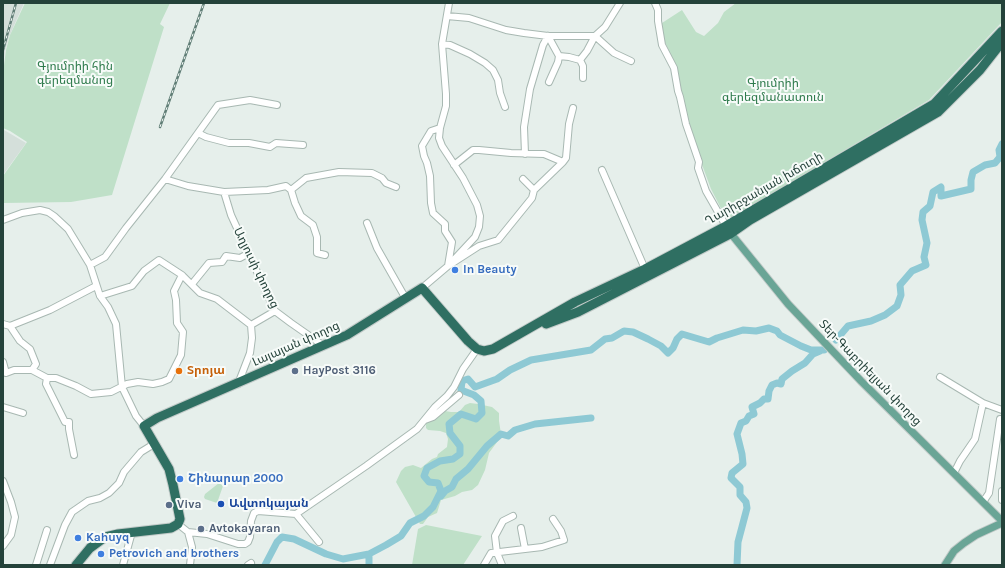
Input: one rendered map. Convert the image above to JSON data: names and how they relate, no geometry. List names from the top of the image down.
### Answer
{
  "streets": {
    "highway": ["Ղարիբջանյան խճուղի", "Լալայան փողոց"],
    "main road": ["Տեր-Գաբրիելյան փողոց"],
    "street": ["Աղյուսի փողոց"]
  },
  "crossings": [
    ["Ղարիբջանյան խճուղի", "Տեր-Գաբրիելյան փողոց"],
    ["Աղյուսի փողոց", "Լալայան փողոց"]
  ],
  "parks": ["Գյումրիի հին գերեզմանոց", "Գյումրիի գերեզմանատուն"],
  "places": [
    "In Beauty",
    "Տրոյա",
    "HayPost 3116",
    "Շինարար 2000",
    "Ավտոկայան",
    "Viva",
    "Avtokayaran",
    "Kahuyq",
    "Petrovich and brothers"
  ]
}
